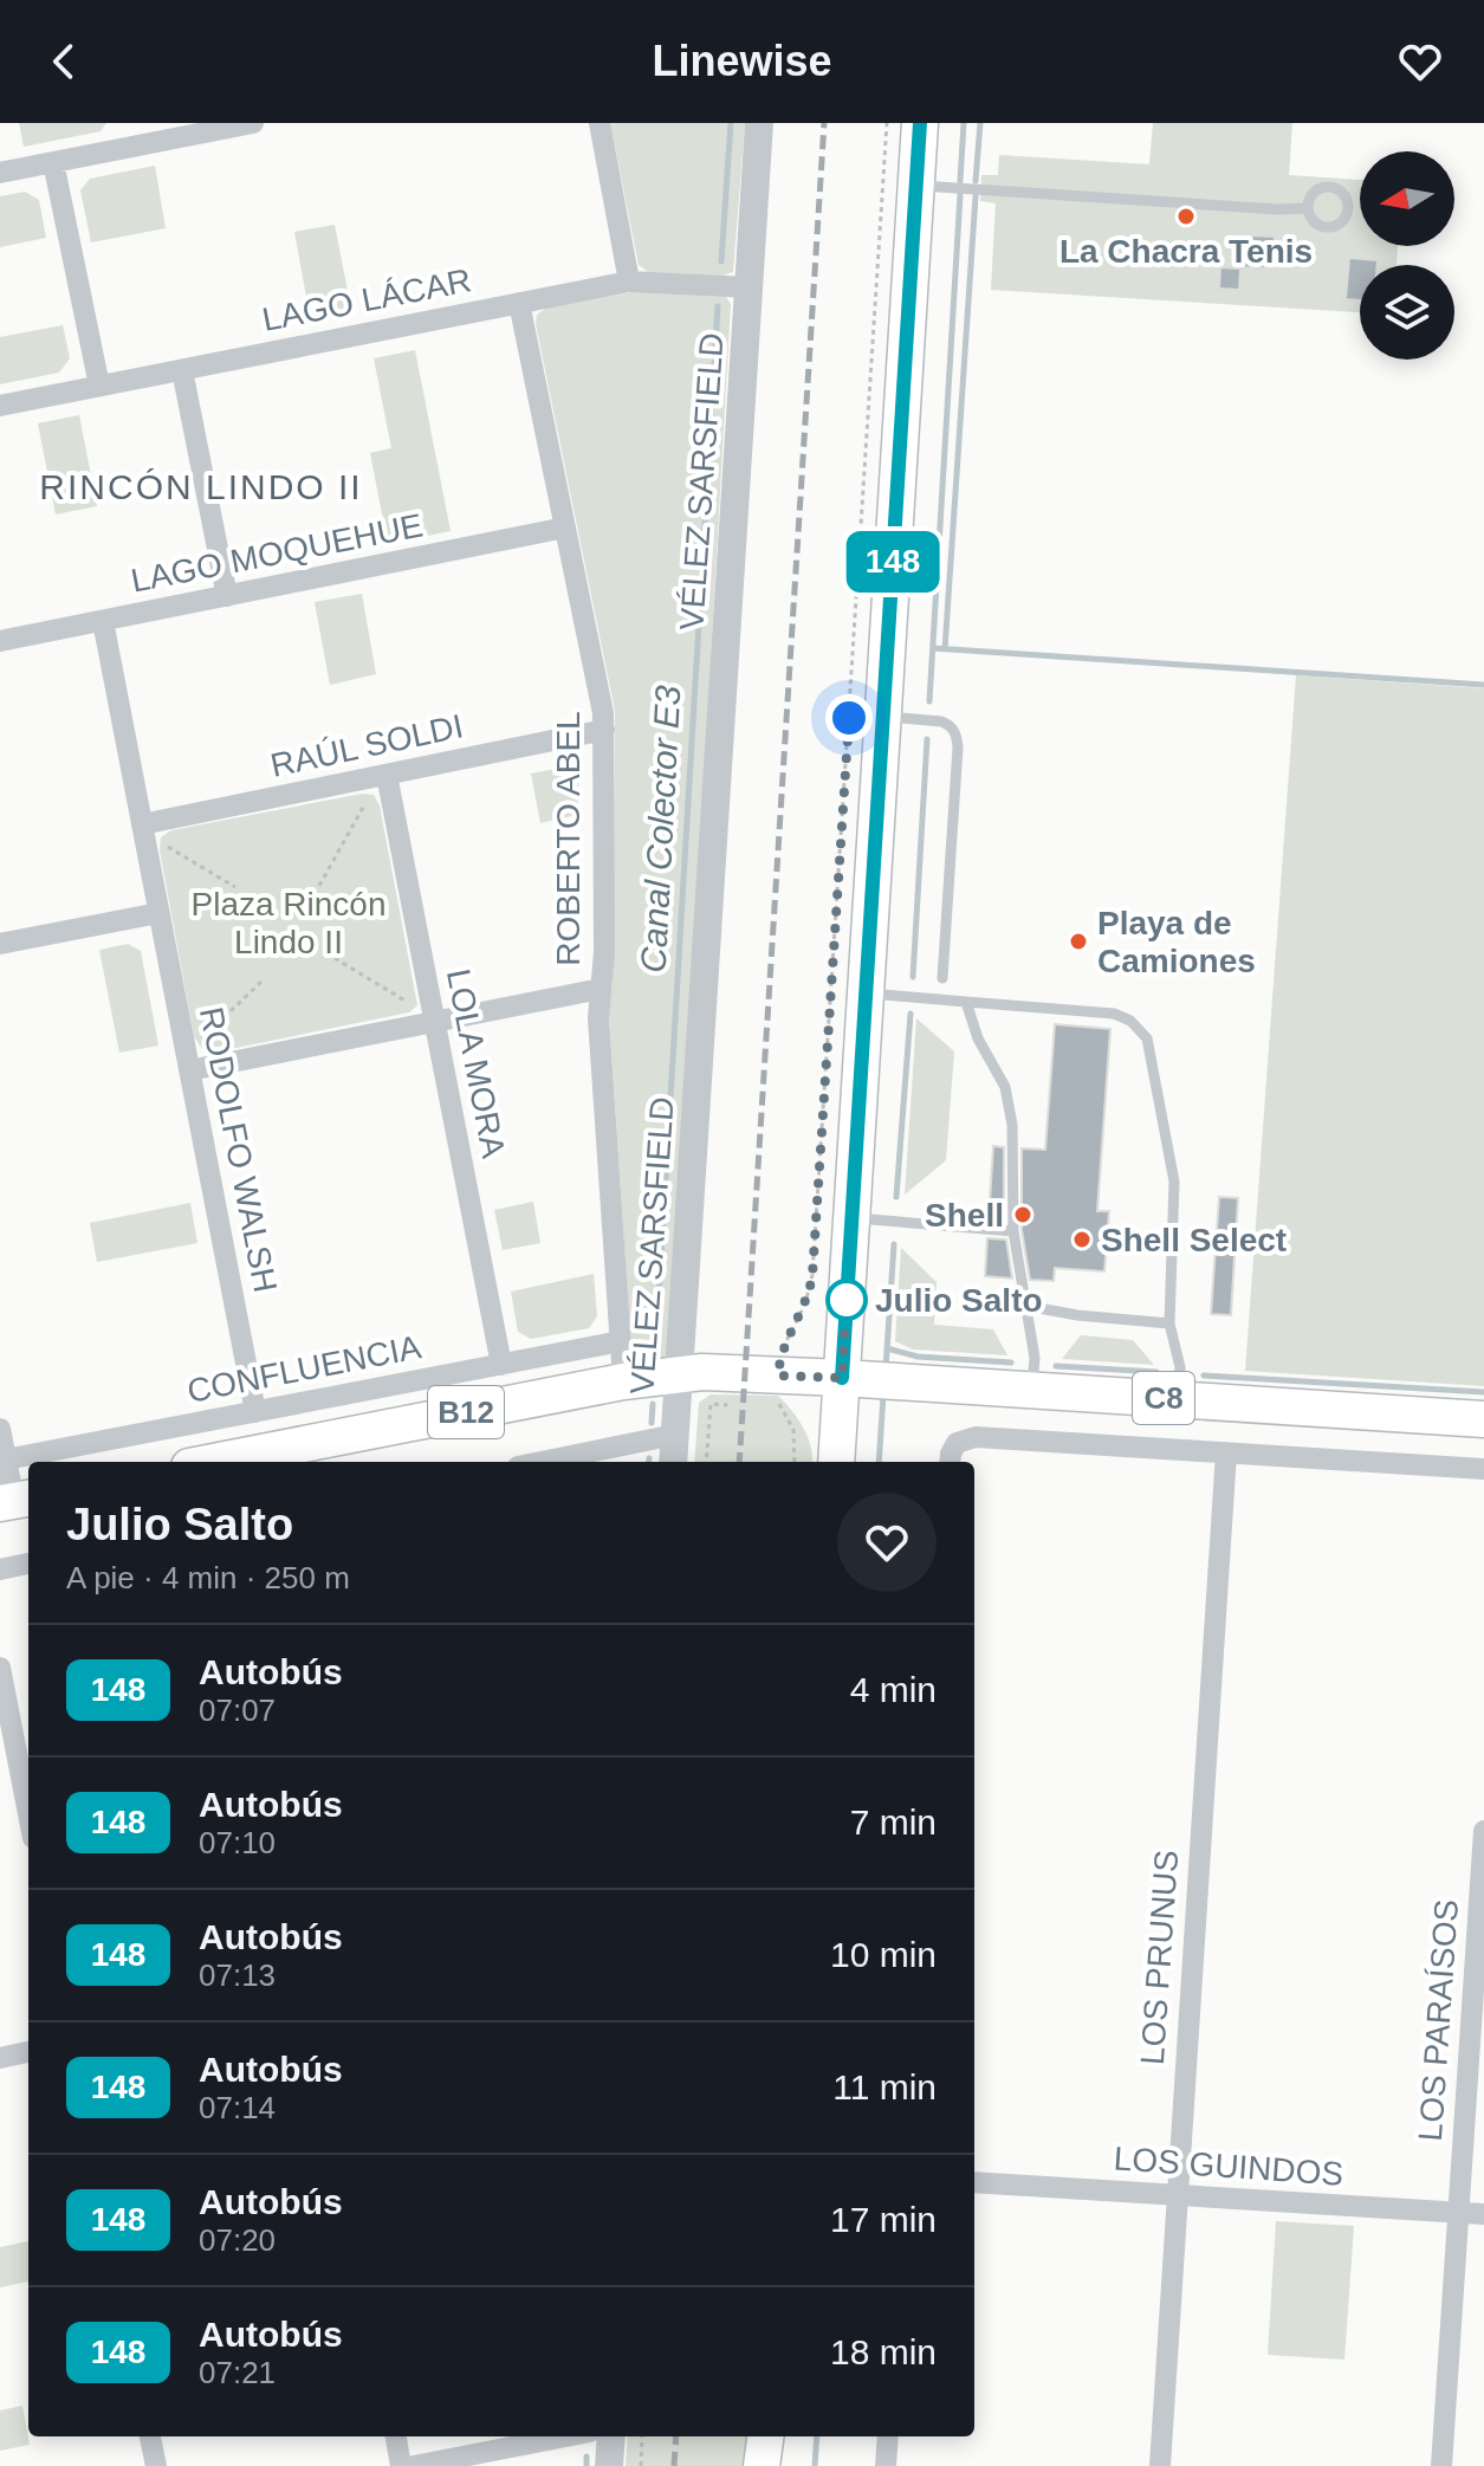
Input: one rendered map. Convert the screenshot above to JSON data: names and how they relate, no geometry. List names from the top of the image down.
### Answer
{
  "streets": {
    "main road": ["C8", "B12"],
    "street": [
      "LAGO LÁCAR",
      "VÉLEZ SARSFIELD",
      "LAGO MOQUEHUE",
      "RAÚL SOLDI",
      "ROBERTO ABEL",
      "LOLA MORA",
      "RODOLFO WALSH",
      "CONFLUENCIA",
      "LOS PRUNUS",
      "LOS PARAÍSOS",
      "LOS GUINDOS"
    ]
  },
  "crossings": [
    ["LAGO LÁCAR", "VÉLEZ SARSFIELD"],
    ["LAGO LÁCAR", "ROBERTO ABEL"],
    ["VÉLEZ SARSFIELD", "B12"],
    ["LAGO MOQUEHUE", "ROBERTO ABEL"],
    ["LAGO MOQUEHUE", "RODOLFO WALSH"],
    ["RAÚL SOLDI", "ROBERTO ABEL"],
    ["RAÚL SOLDI", "LOLA MORA"],
    ["RAÚL SOLDI", "RODOLFO WALSH"],
    ["ROBERTO ABEL", "CONFLUENCIA"],
    ["ROBERTO ABEL", "B12"],
    ["LOLA MORA", "CONFLUENCIA"],
    ["RODOLFO WALSH", "CONFLUENCIA"],
    ["C8", "B12"],
    ["LOS PRUNUS", "LOS GUINDOS"],
    ["LOS PARAÍSOS", "LOS GUINDOS"]
  ],
  "districts": ["RINCÓN LINDO II"],
  "water": ["Canal Colector E3"],
  "parks": ["Plaza Rincón Lindo II"],
  "places": [
    "La Chacra Tenis",
    "Playa de Camiones",
    "Shell",
    "Shell Select",
    "Julio Salto"
  ],
  "lines": ["bus line 148"],
  "north": "left",
  "page": {
    "header": "Linewise",
    "on_map": "148",
    "heading": ["Julio Salto", "A pie · 4 min · 250 m"],
    "list": [
      {
        "mark": "148",
        "name": "Autobús",
        "note": "07:07",
        "value": "4 min"
      },
      {
        "mark": "148",
        "name": "Autobús",
        "note": "07:10",
        "value": "7 min"
      },
      {
        "mark": "148",
        "name": "Autobús",
        "note": "07:13",
        "value": "10 min"
      },
      {
        "mark": "148",
        "name": "Autobús",
        "note": "07:14",
        "value": "11 min"
      },
      {
        "mark": "148",
        "name": "Autobús",
        "note": "07:20",
        "value": "17 min"
      },
      {
        "mark": "148",
        "name": "Autobús",
        "note": "07:21",
        "value": "18 min"
      }
    ]
  }
}
